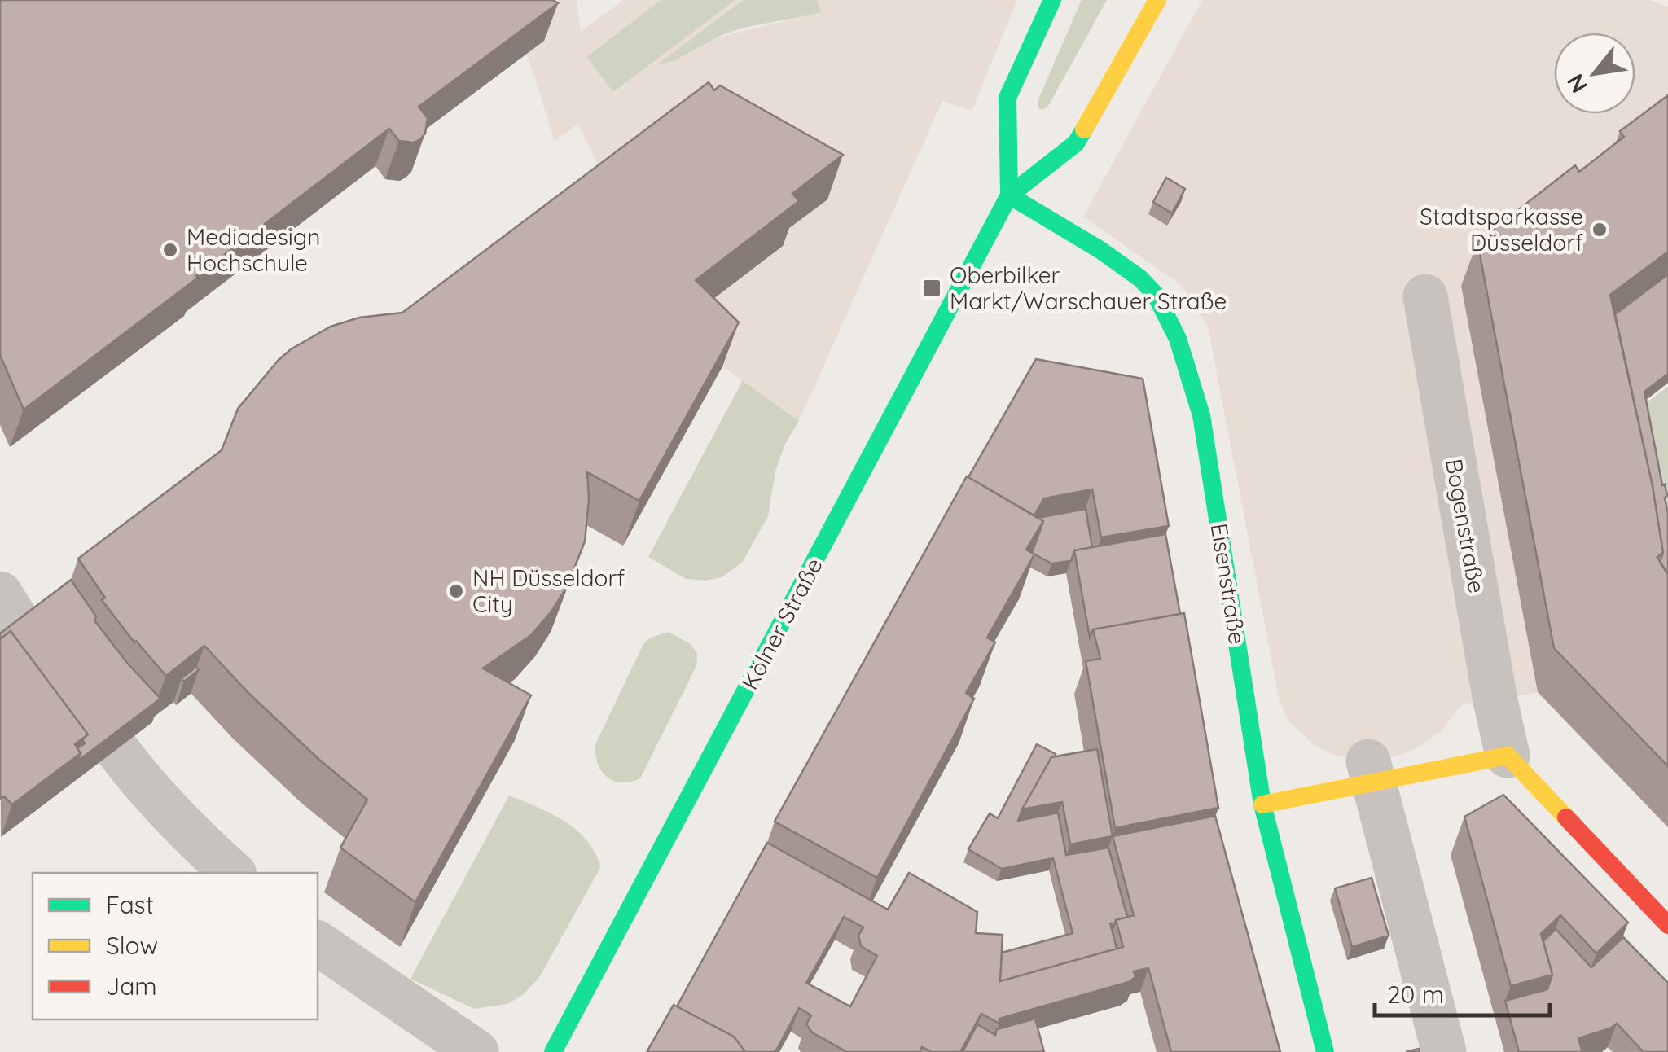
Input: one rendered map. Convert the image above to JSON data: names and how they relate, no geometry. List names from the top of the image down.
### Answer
{
  "streets": {
    "street": ["Bogenstraße", "Eisenstraße", "Kölner Straße"]
  },
  "crossings": [
    ["Eisenstraße", "Kölner Straße"]
  ],
  "places": {
    "other": ["Stadtsparkasse Düsseldorf", "Mediadesign Hochschule", "NH Düsseldorf City"],
    "transit": ["Oberbilker Markt/Warschauer Straße"]
  },
  "legend": ["Fast", "Slow", "Jam"],
  "scale_bar": "20 m",
  "north": "bottom left"
}
